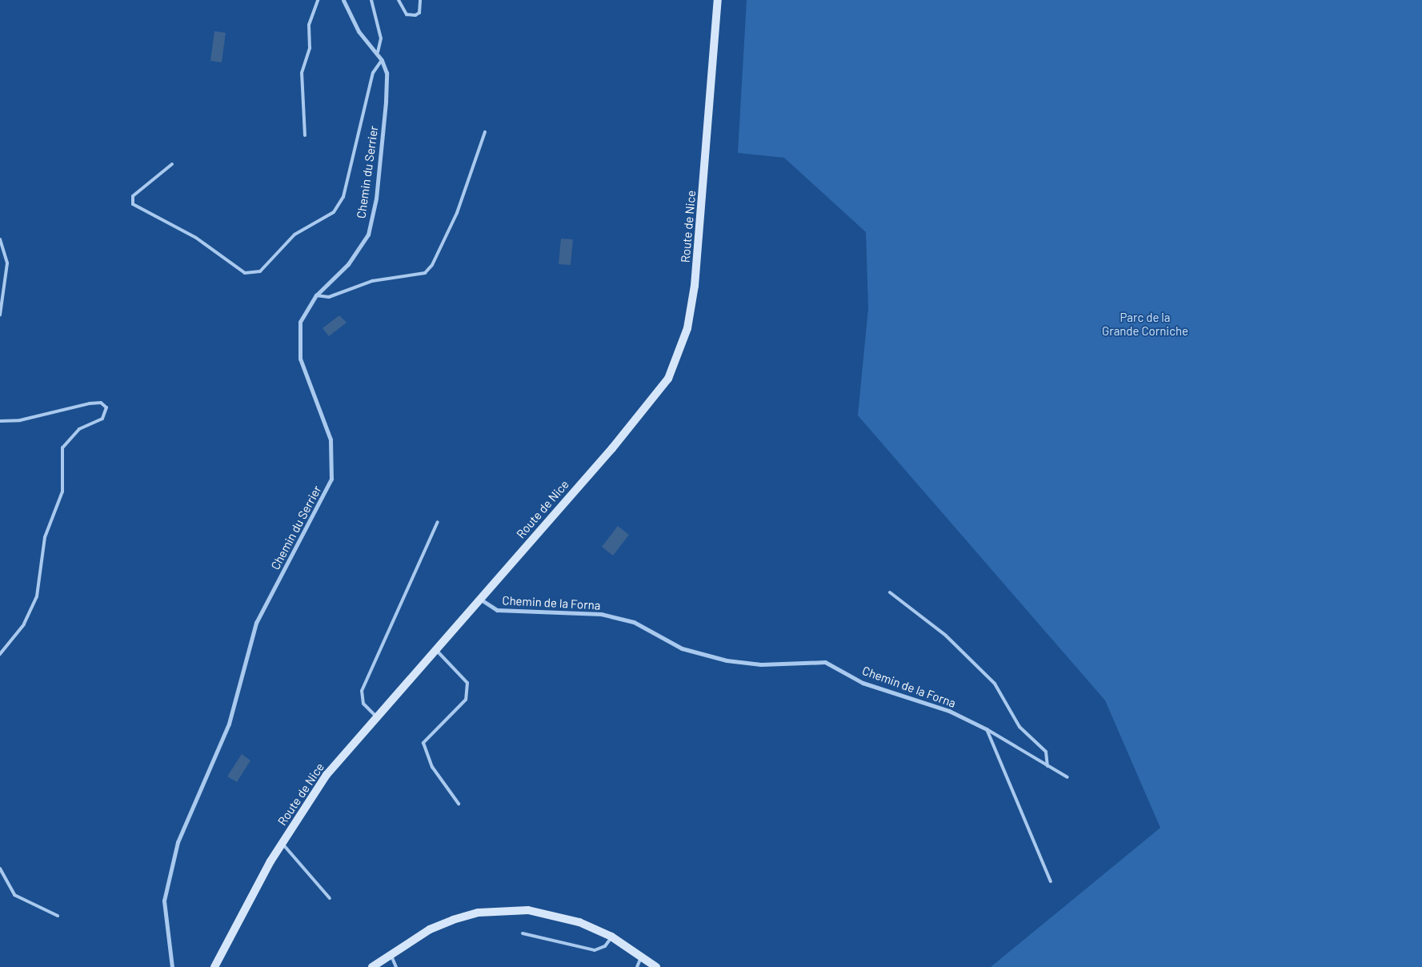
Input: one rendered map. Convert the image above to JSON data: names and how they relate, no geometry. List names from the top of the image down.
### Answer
{
  "streets": {
    "main road": ["Route de Nice"],
    "street": ["Chemin du Serrier", "Chemin de la Forna"]
  },
  "crossings": [
    ["Route de Nice", "Chemin de la Forna"]
  ],
  "parks": ["Parc de la Grande Corniche"]
}
